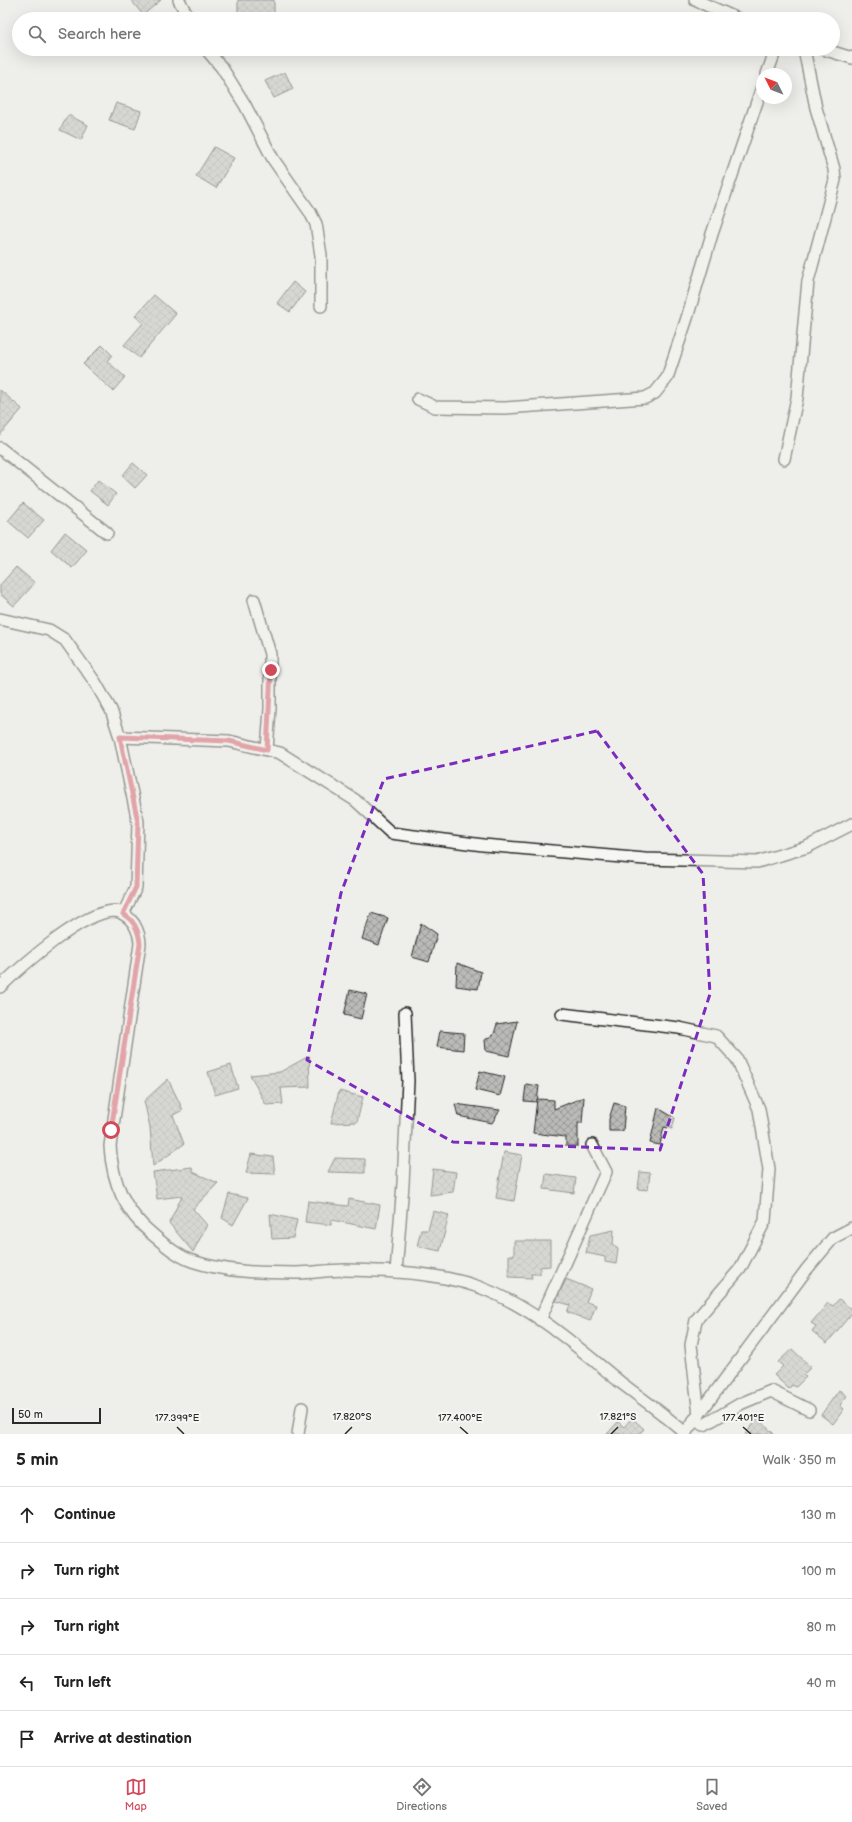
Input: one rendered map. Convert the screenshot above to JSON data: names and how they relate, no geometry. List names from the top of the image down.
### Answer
{
  "scale_bar": "50 m",
  "north": "top left",
  "page": {
    "search": "Search here",
    "scale": "50 m",
    "heading": ["5 min", "Walk · 350 m"],
    "list": [
      ["Continue", "130 m"],
      ["Turn right", "100 m"],
      ["Turn right", "80 m"],
      ["Turn left", "40 m"],
      "Arrive at destination"
    ],
    "nav": ["Map", "Directions", "Saved"]
  },
  "coordinates": [
    "17.820°S",
    "17.821°S",
    "177.399°E",
    "177.400°E",
    "177.401°E"
  ]
}
